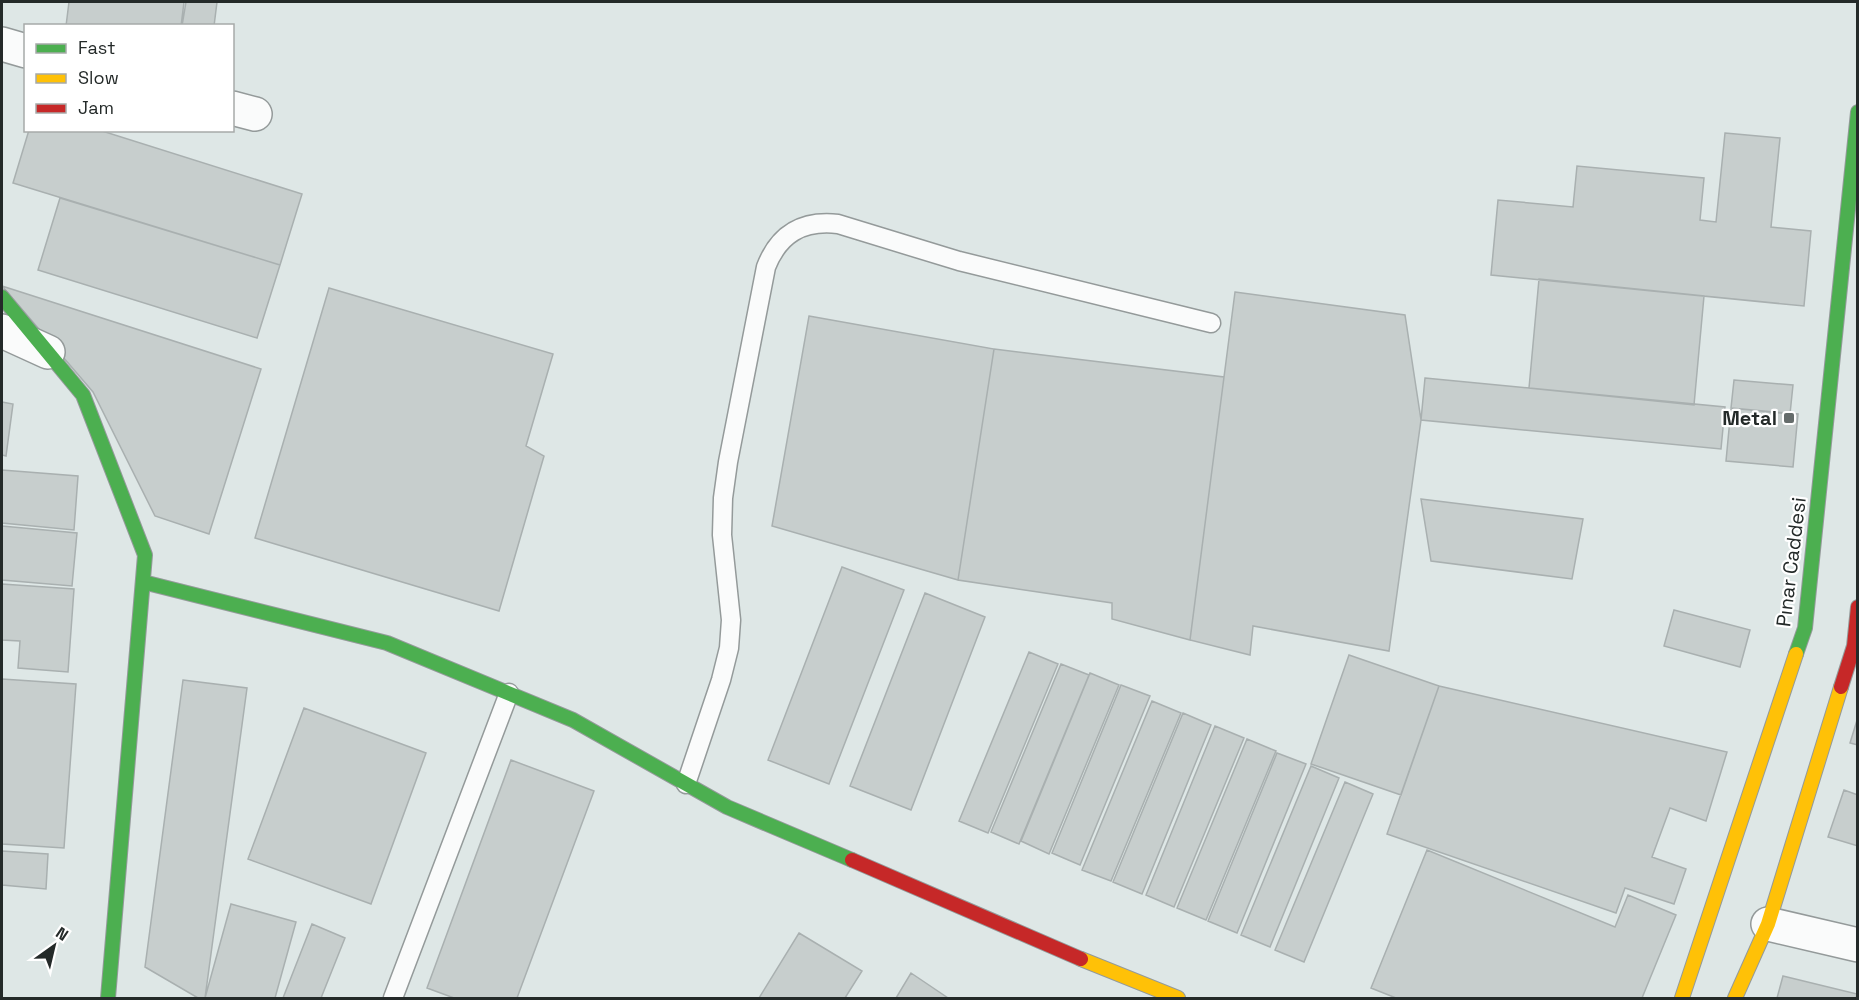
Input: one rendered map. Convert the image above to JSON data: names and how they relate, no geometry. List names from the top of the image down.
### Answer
{
  "streets": {
    "street": ["Pınar Caddesi"]
  },
  "places": {
    "transit": ["Metal"]
  },
  "legend": ["Fast", "Slow", "Jam"],
  "north": "top right"
}
